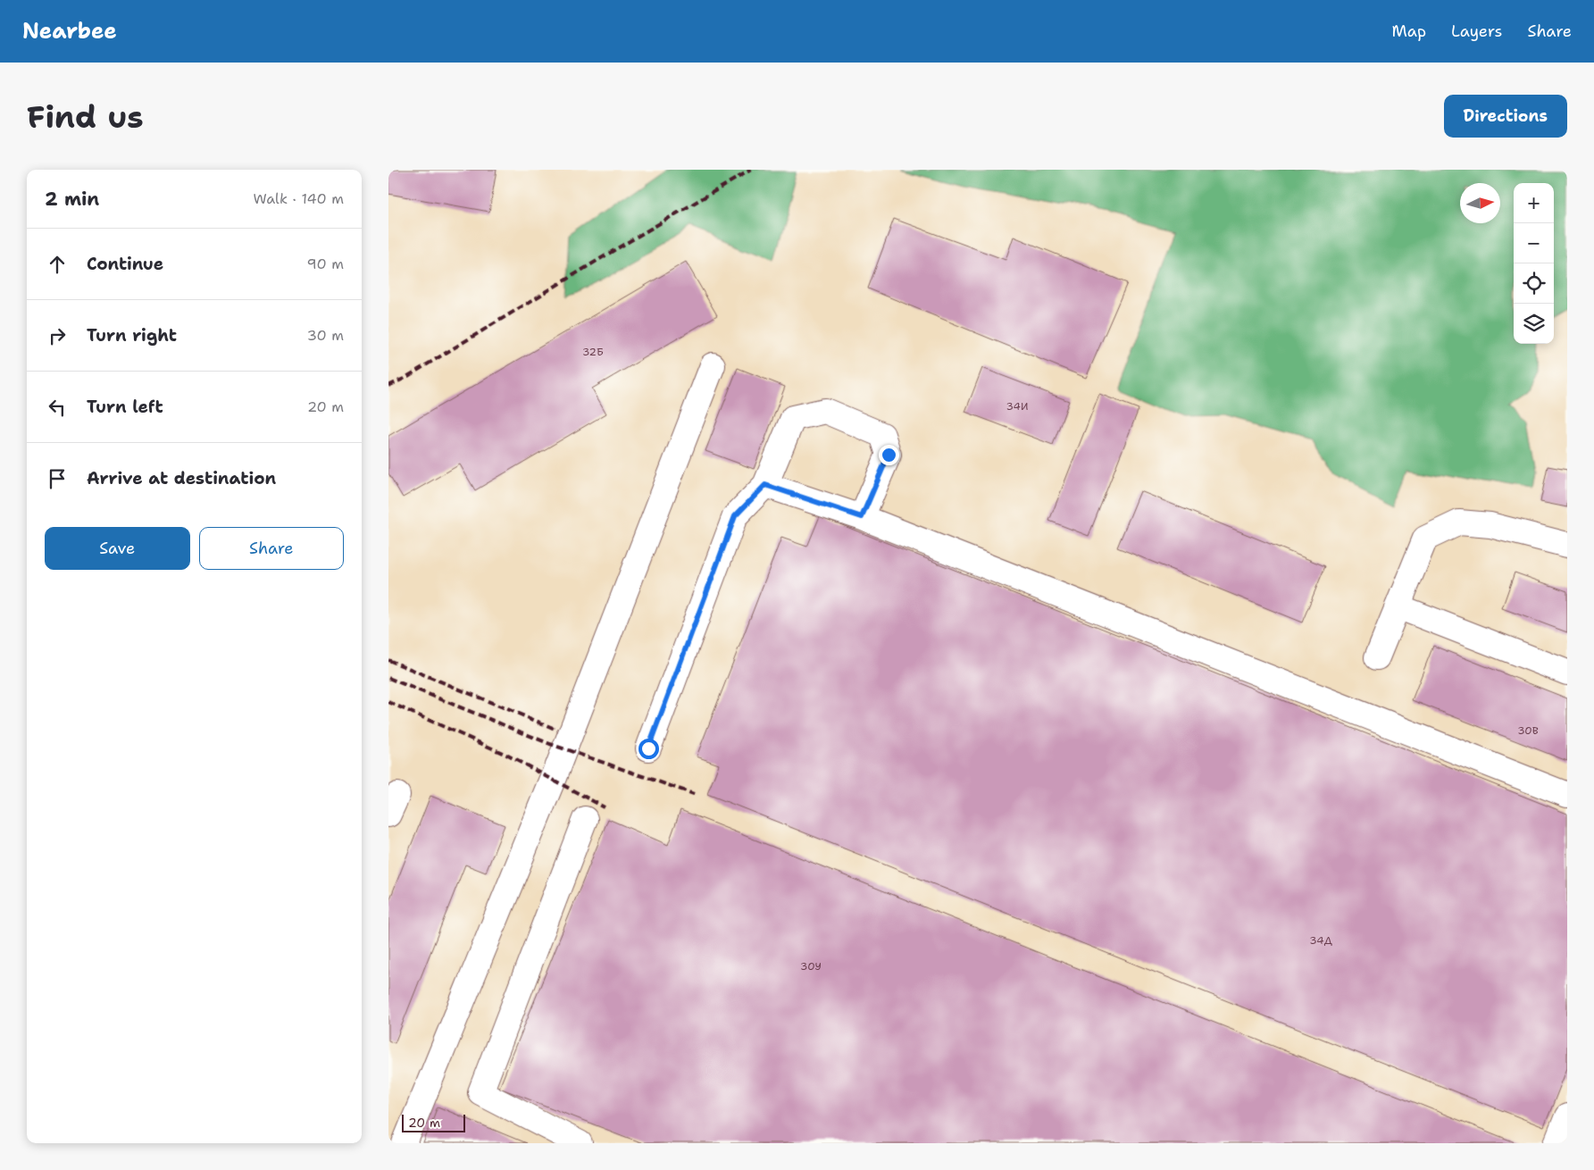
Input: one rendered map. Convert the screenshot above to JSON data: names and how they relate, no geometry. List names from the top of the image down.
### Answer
{
  "house_numbers": [
    "32Б",
    "34И",
    "30В",
    "34Д",
    "30У"
  ],
  "scale_bar": "20 m",
  "north": "right",
  "page": {
    "header": "Nearbee",
    "nav": ["Map", "Layers", "Share"],
    "buttons": [
      "Directions",
      ["Save", "Share"]
    ],
    "title": "Find us",
    "heading": ["2 min", "Walk · 140 m"],
    "map_buttons": ["+", "−"],
    "list": [
      ["Continue", "90 m"],
      ["Turn right", "30 m"],
      ["Turn left", "20 m"],
      "Arrive at destination"
    ],
    "scale": "20 m"
  }
}
